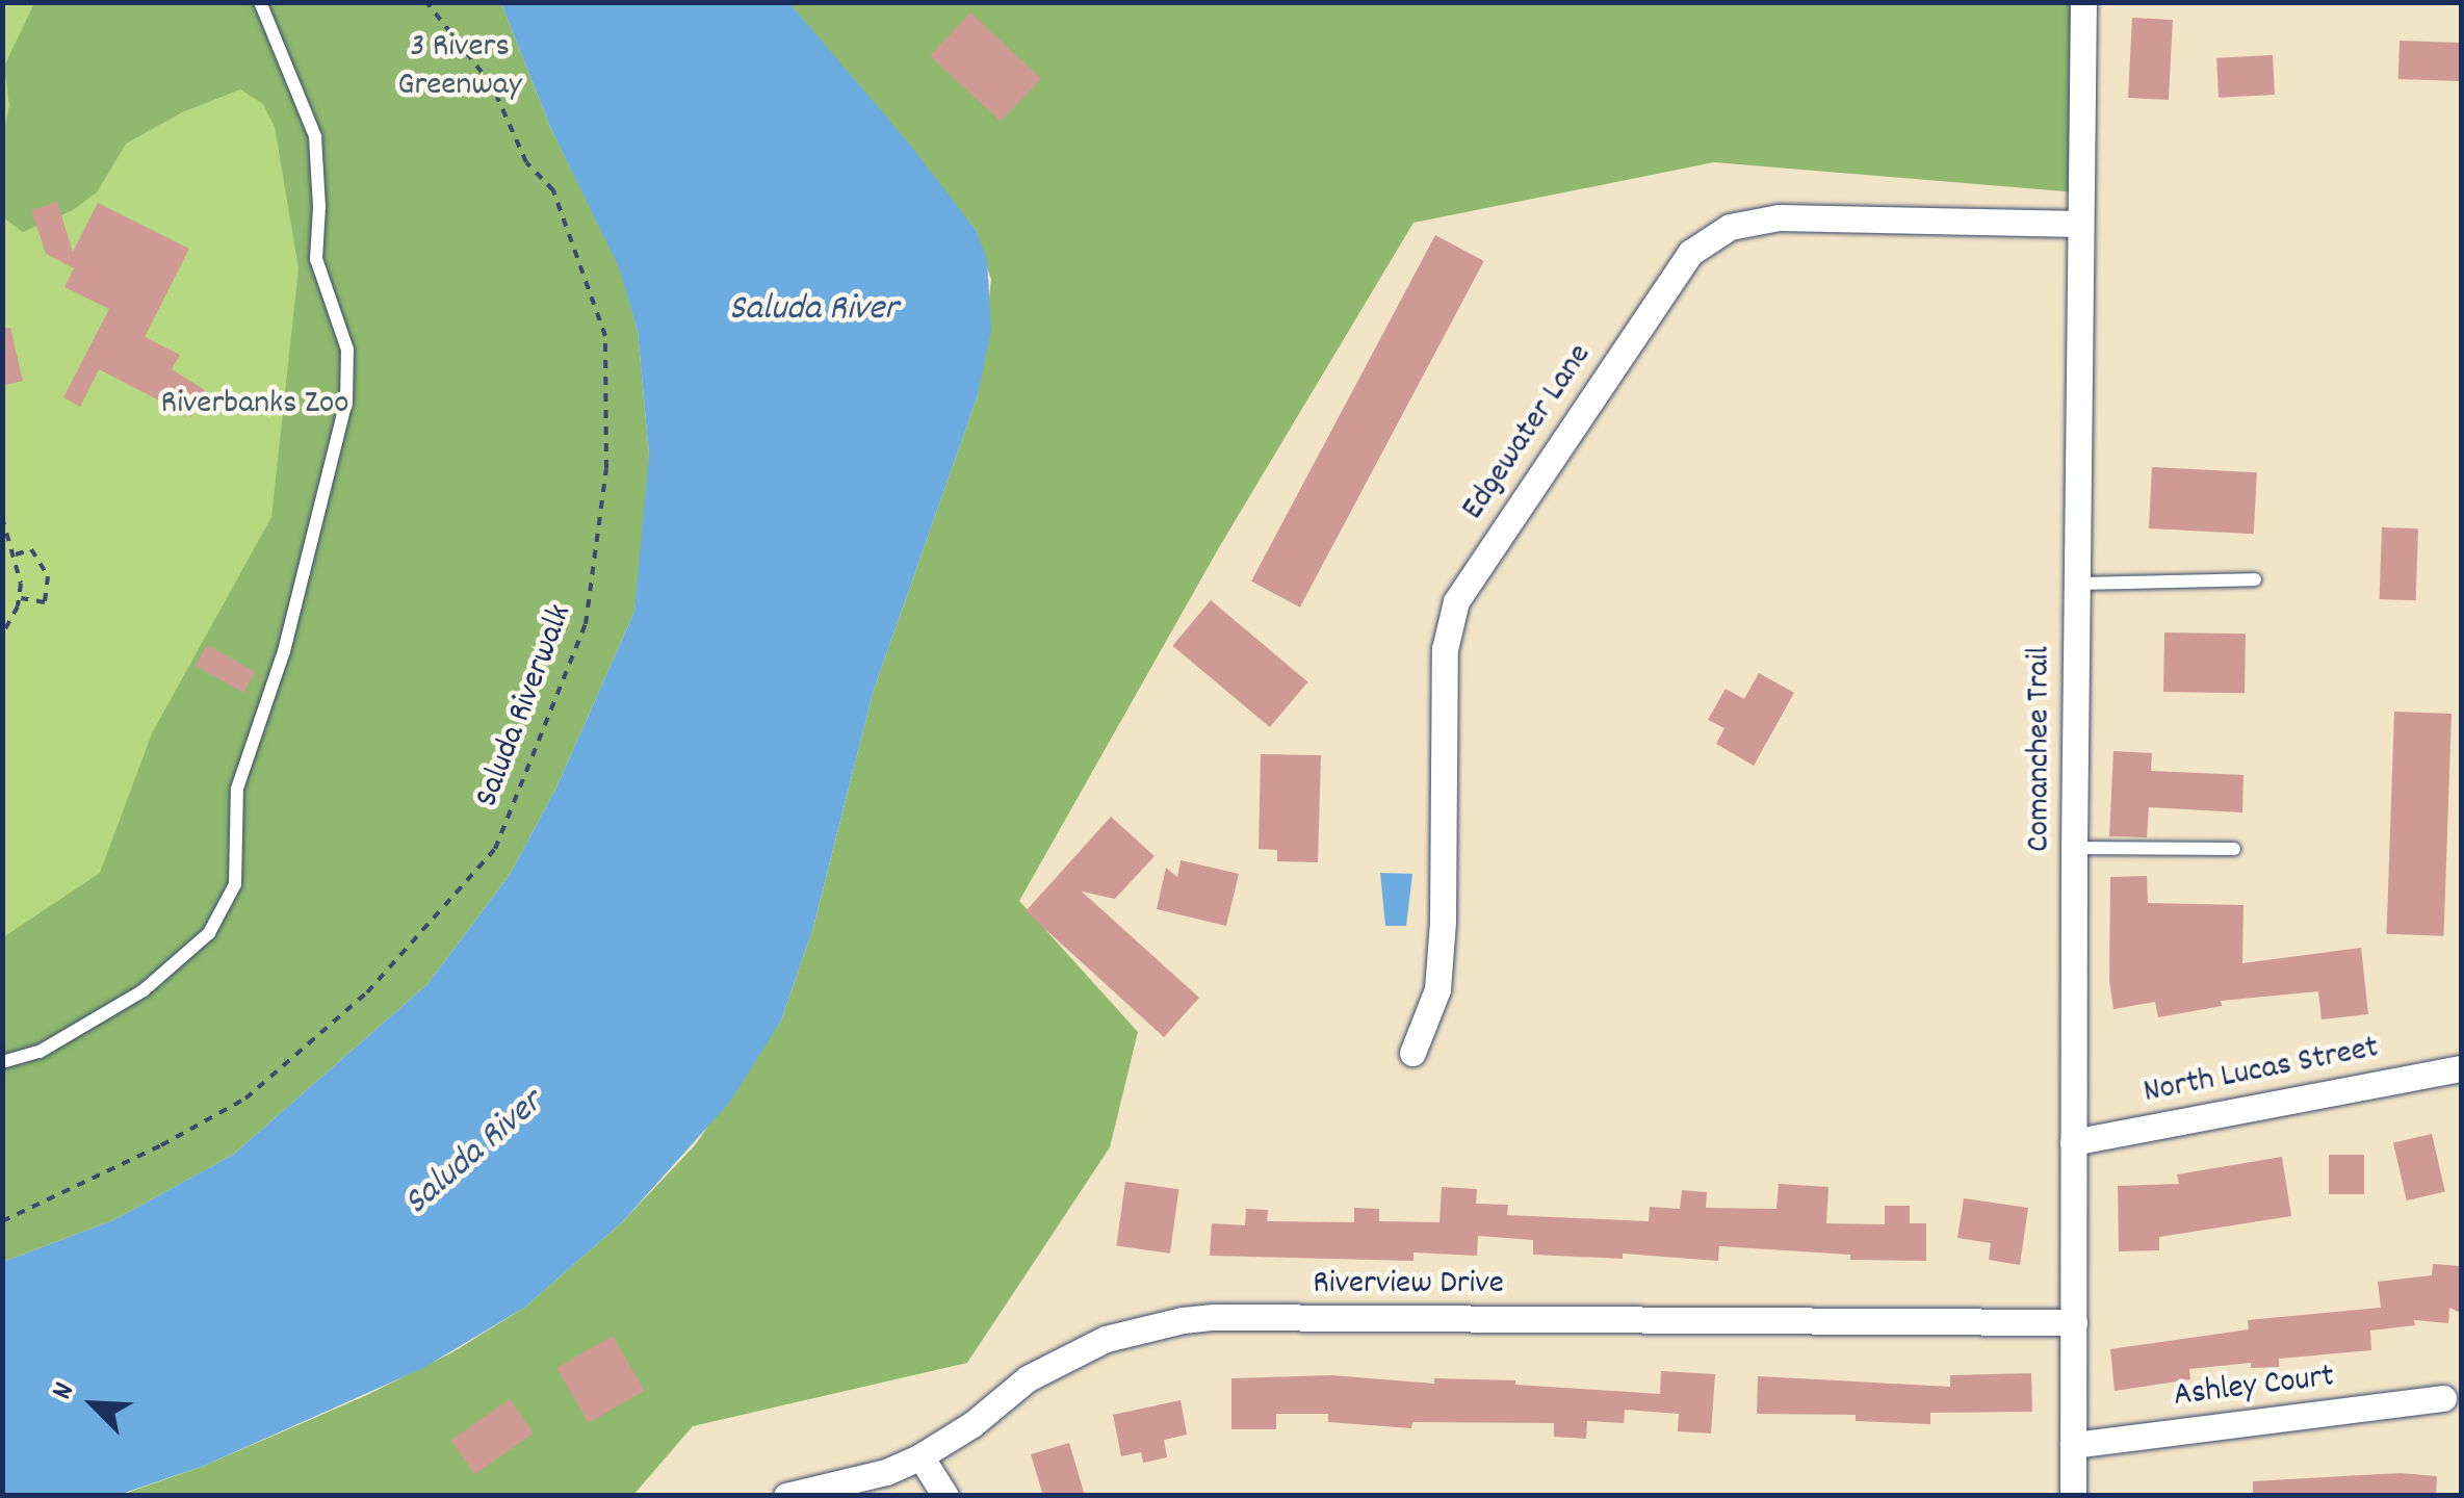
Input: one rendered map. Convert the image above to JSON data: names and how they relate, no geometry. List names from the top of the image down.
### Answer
{
  "streets": {
    "street": [
      "Edgewater Lane",
      "Comanchee Trail",
      "North Lucas Street",
      "Riverview Drive",
      "Ashley Court"
    ],
    "path": ["Saluda Riverwalk"]
  },
  "crossings": [
    ["Edgewater Lane", "Comanchee Trail"],
    ["Comanchee Trail", "North Lucas Street"],
    ["Comanchee Trail", "Riverview Drive"],
    ["Comanchee Trail", "Ashley Court"]
  ],
  "water": ["Saluda River"],
  "parks": ["3 Rivers Greenway", "Riverbanks Zoo"],
  "north": "top left"
}
